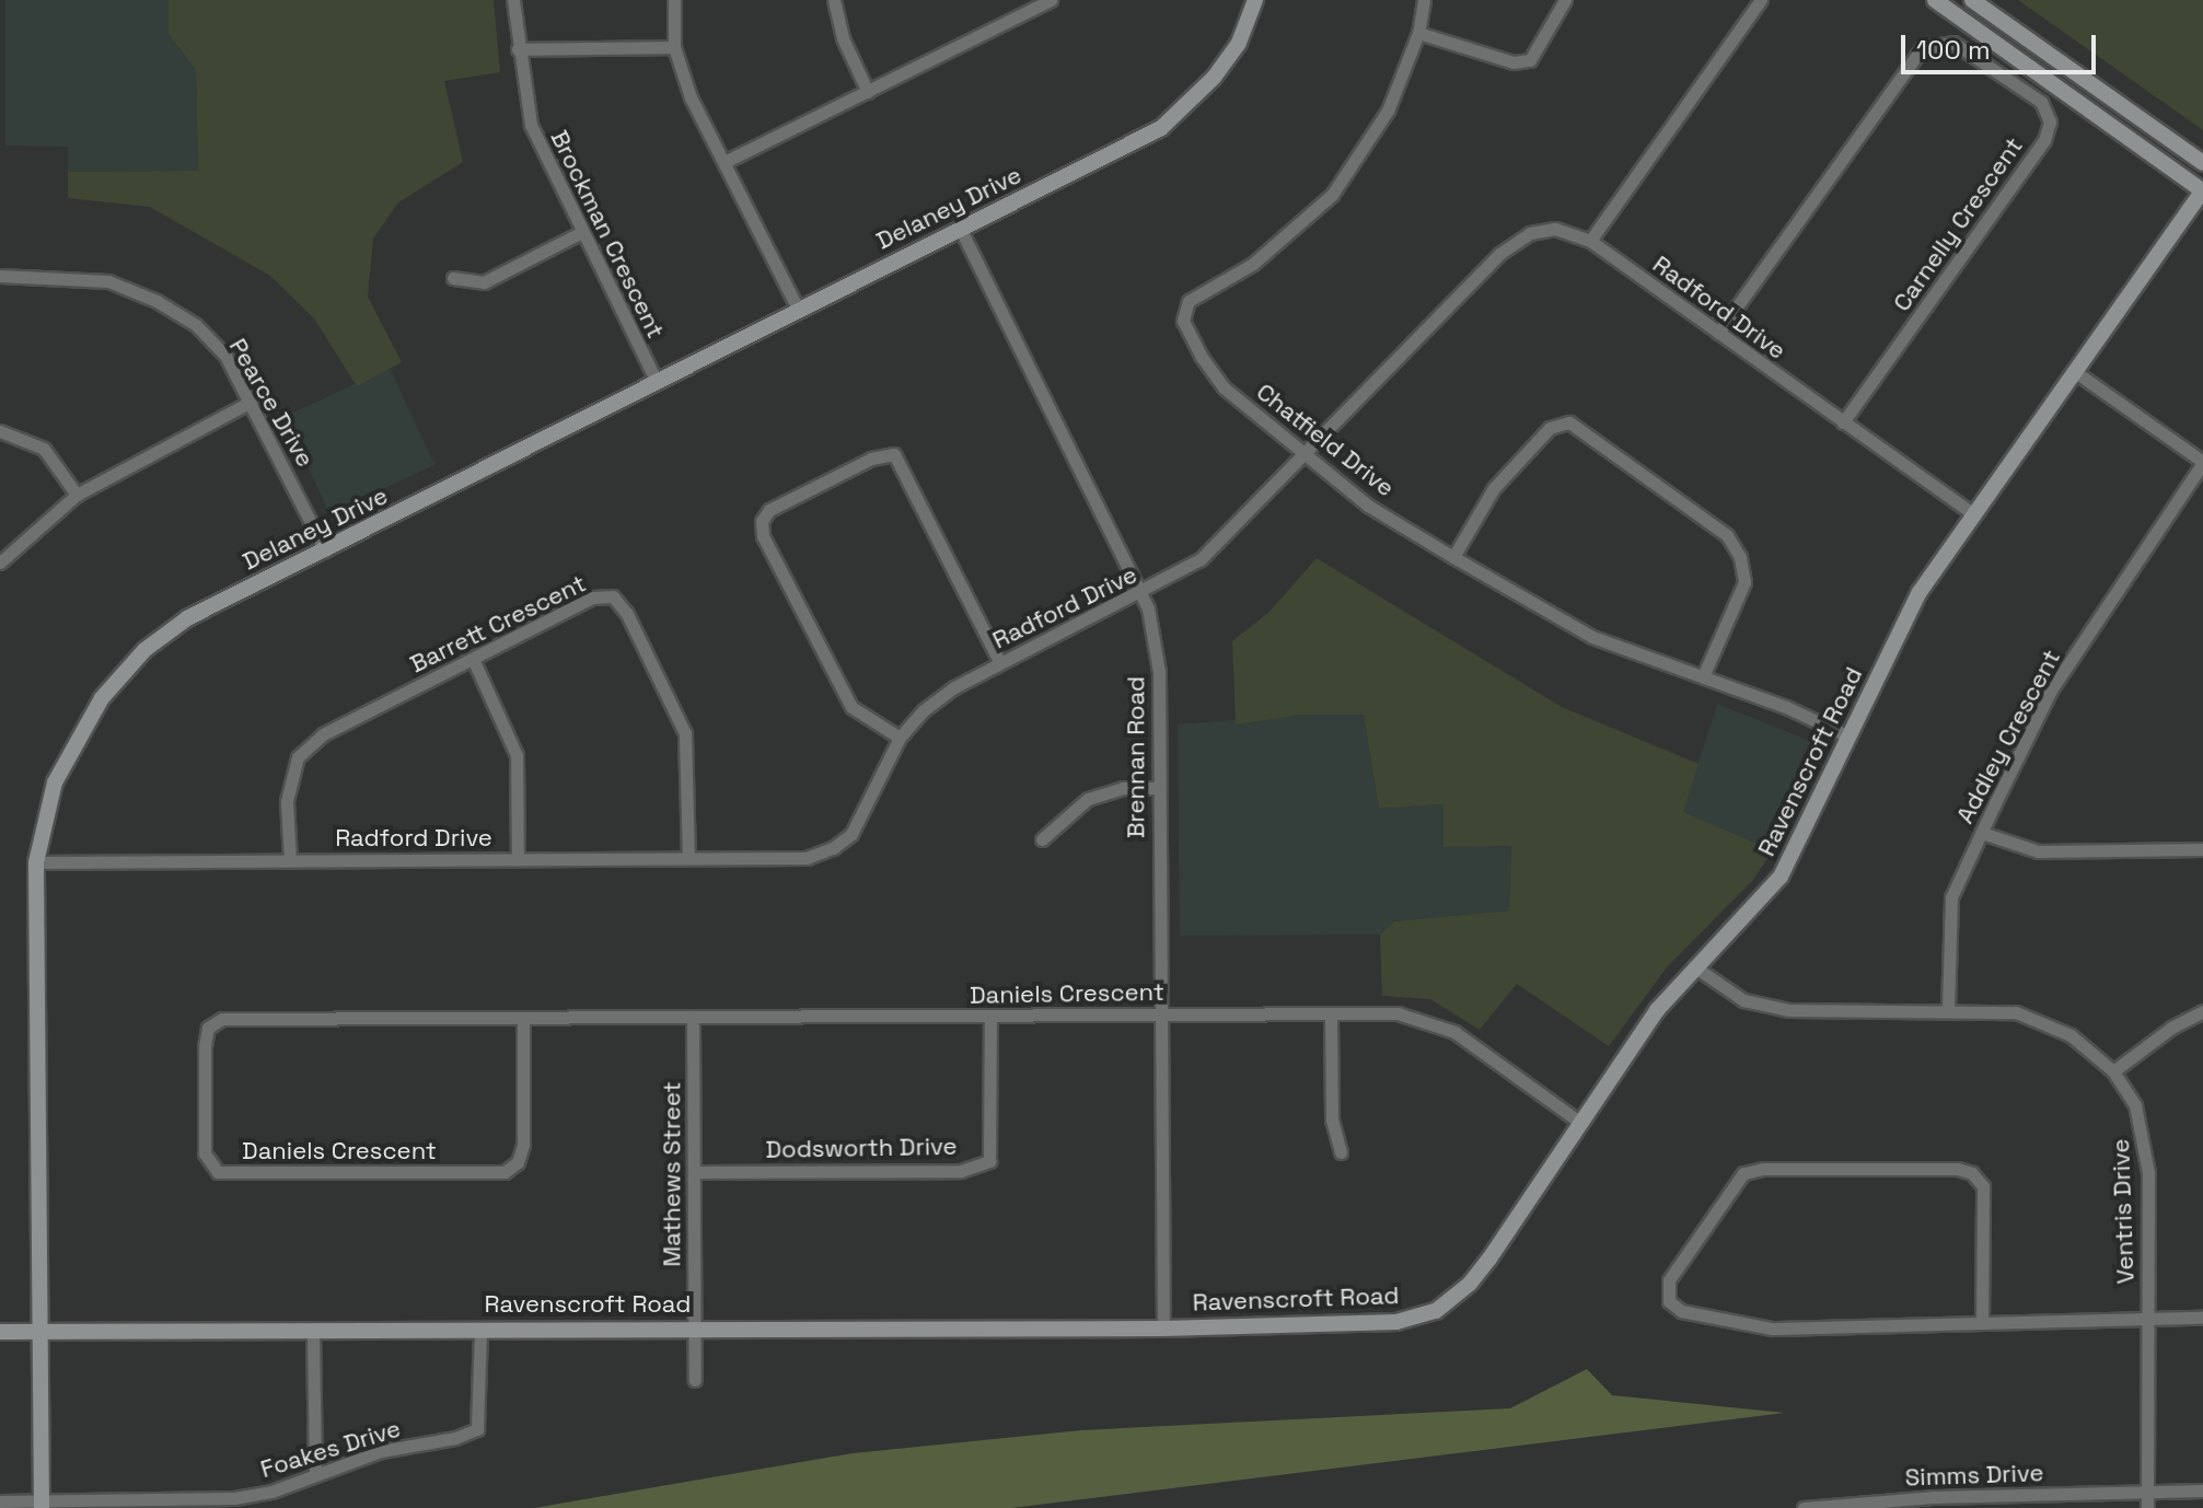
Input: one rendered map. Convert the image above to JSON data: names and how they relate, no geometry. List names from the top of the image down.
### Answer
{
  "streets": {
    "street": [
      "Delaney Drive",
      "Carnelly Crescent",
      "Brockman Crescent",
      "Radford Drive",
      "Pearce Drive",
      "Chatfield Drive",
      "Barrett Crescent",
      "Addley Crescent",
      "Brennan Road",
      "Ravenscroft Road",
      "Daniels Crescent",
      "Dodsworth Drive",
      "Mathews Street",
      "Ventris Drive",
      "Foakes Drive",
      "Simms Drive"
    ]
  },
  "crossings": [
    ["Delaney Drive", "Brockman Crescent"],
    ["Delaney Drive", "Radford Drive"],
    ["Delaney Drive", "Pearce Drive"],
    ["Delaney Drive", "Brennan Road"],
    ["Delaney Drive", "Ravenscroft Road"],
    ["Delaney Drive", "Foakes Drive"],
    ["Carnelly Crescent", "Radford Drive"],
    ["Radford Drive", "Chatfield Drive"],
    ["Radford Drive", "Barrett Crescent"],
    ["Radford Drive", "Brennan Road"],
    ["Radford Drive", "Ravenscroft Road"],
    ["Chatfield Drive", "Ravenscroft Road"],
    ["Addley Crescent", "Ventris Drive"],
    ["Brennan Road", "Ravenscroft Road"],
    ["Brennan Road", "Daniels Crescent"],
    ["Ravenscroft Road", "Daniels Crescent"],
    ["Ravenscroft Road", "Mathews Street"],
    ["Ravenscroft Road", "Ventris Drive"],
    ["Ravenscroft Road", "Foakes Drive"],
    ["Daniels Crescent", "Dodsworth Drive"],
    ["Daniels Crescent", "Mathews Street"],
    ["Dodsworth Drive", "Mathews Street"],
    ["Ventris Drive", "Simms Drive"]
  ],
  "scale_bar": "100 m"
}
